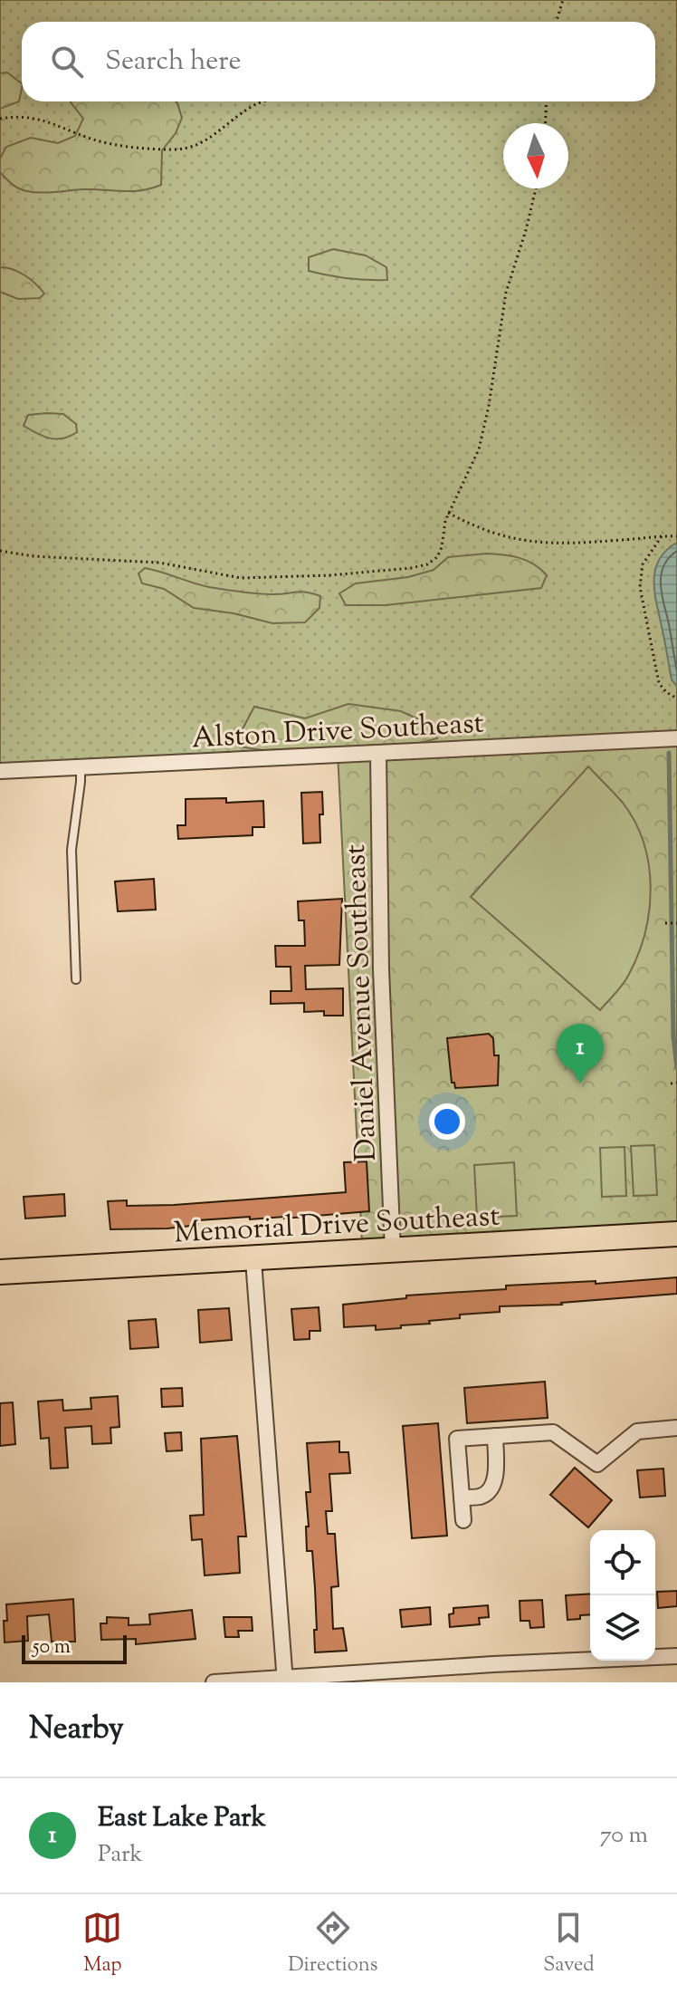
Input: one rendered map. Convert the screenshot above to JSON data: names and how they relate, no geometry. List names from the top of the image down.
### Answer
{
  "streets": {
    "main road": ["Memorial Drive Southeast"],
    "street": ["Alston Drive Southeast", "Daniel Avenue Southeast"]
  },
  "crossings": [
    ["Alston Drive Southeast", "Daniel Avenue Southeast"],
    ["Daniel Avenue Southeast", "Memorial Drive Southeast"]
  ],
  "scale_bar": "50 m",
  "north": "bottom",
  "page": {
    "search": "Search here",
    "pins": "1",
    "scale": "50 m",
    "heading": "Nearby",
    "list": [
      {
        "mark": "1",
        "name": "East Lake Park",
        "note": "Park",
        "value": "70 m"
      }
    ],
    "nav": ["Map", "Directions", "Saved"]
  }
}
